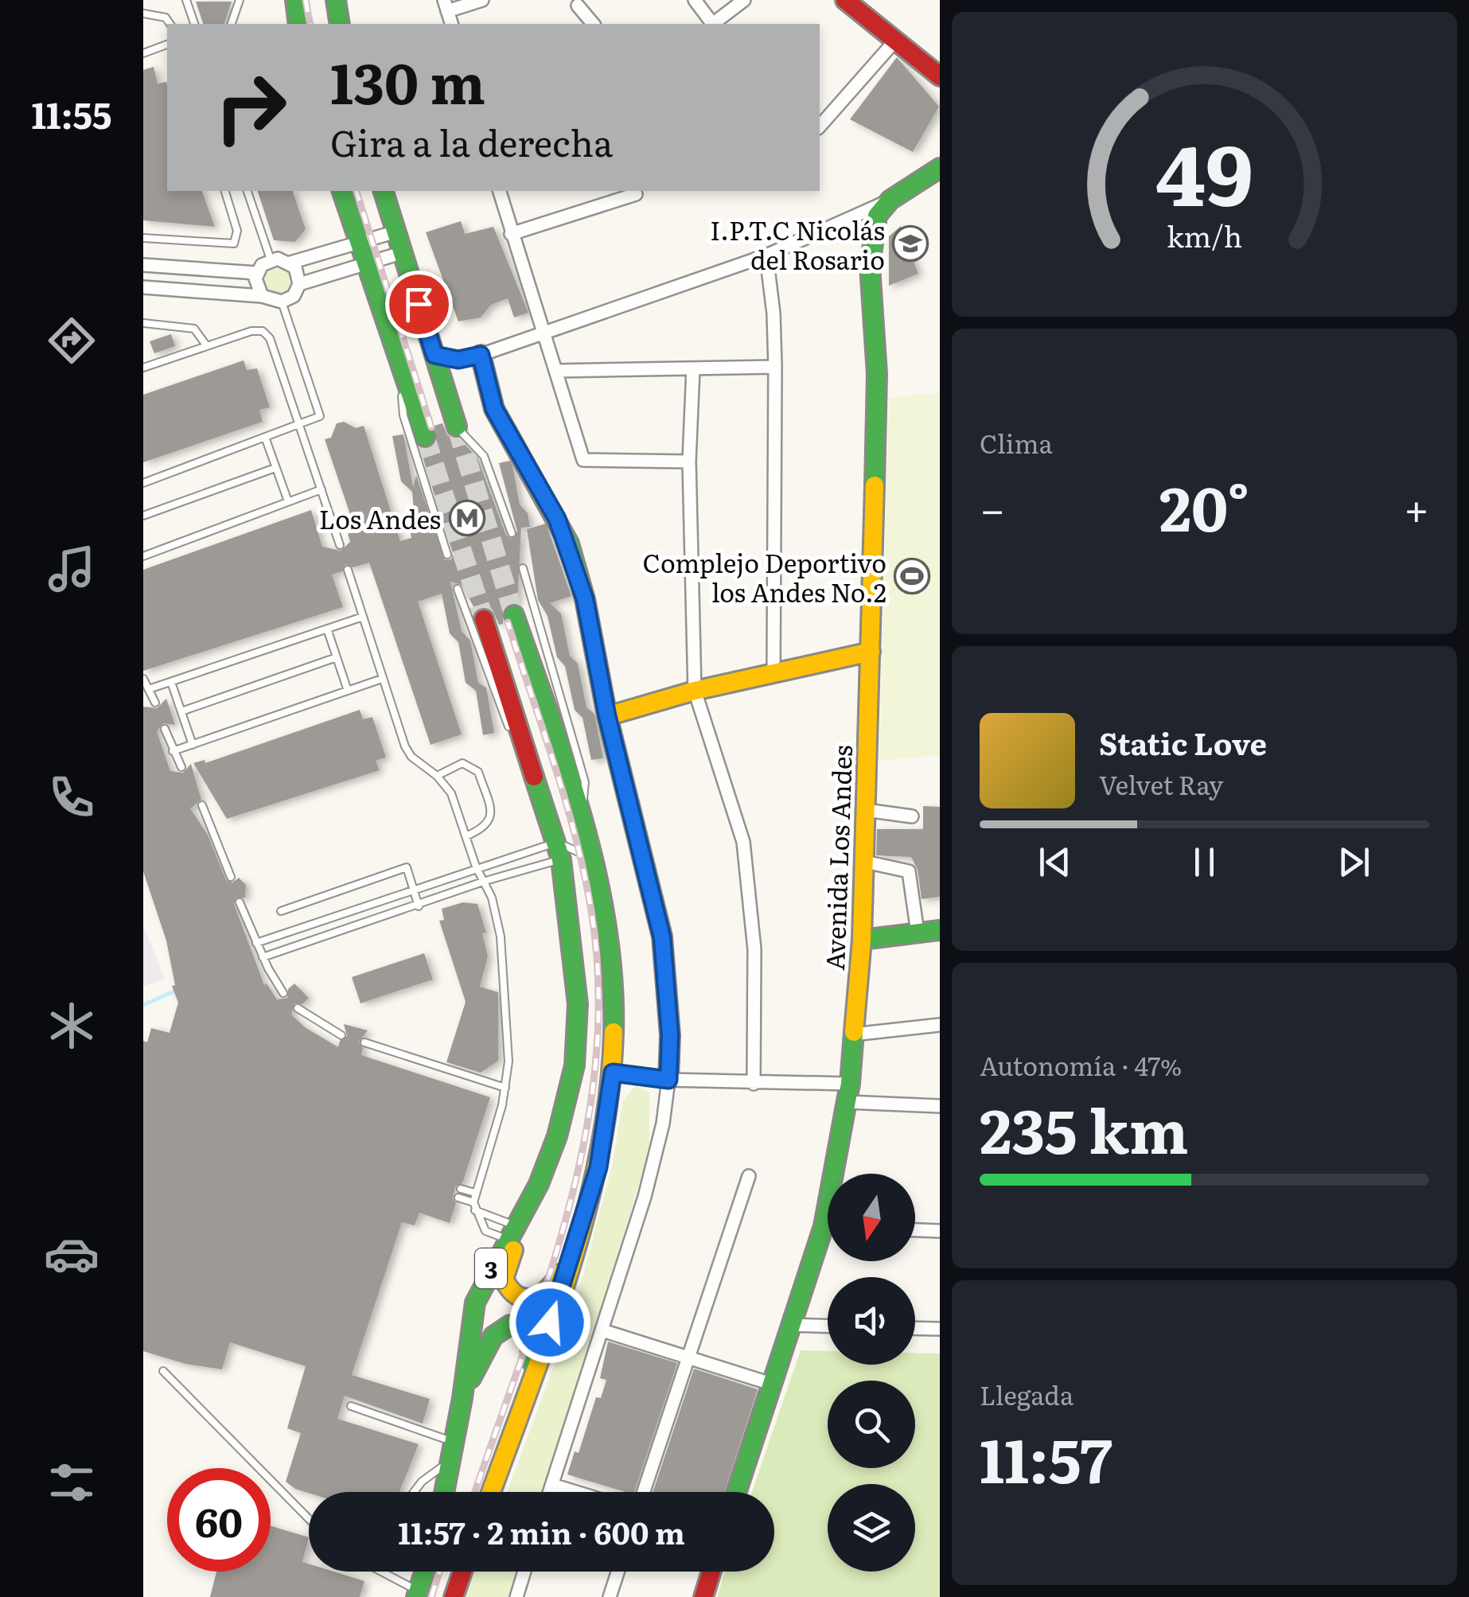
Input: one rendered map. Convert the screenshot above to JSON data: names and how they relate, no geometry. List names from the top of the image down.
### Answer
{
  "streets": {
    "main road": ["Avenida Los Andes", "3"]
  },
  "places": {
    "school or university": ["I.P.T.C Nicolás del Rosario"],
    "metro station": ["Los Andes"],
    "sports": ["Complejo Deportivo los Andes No.2"]
  },
  "north": "bottom",
  "page": {
    "tabs": "11:55",
    "turn": ["130 m", "Gira a la derecha"],
    "tile": [
      "Clima",
      ["Autonomía · 47%", "235 km"],
      ["Llegada", "11:57"]
    ],
    "heat": ["−", "20°", "+"],
    "song": ["Static Love", "Velvet Ray"],
    "limit": "60",
    "trip": "11:57 · 2 min · 600 m",
    "gauge": ["49", "km/h"]
  }
}
